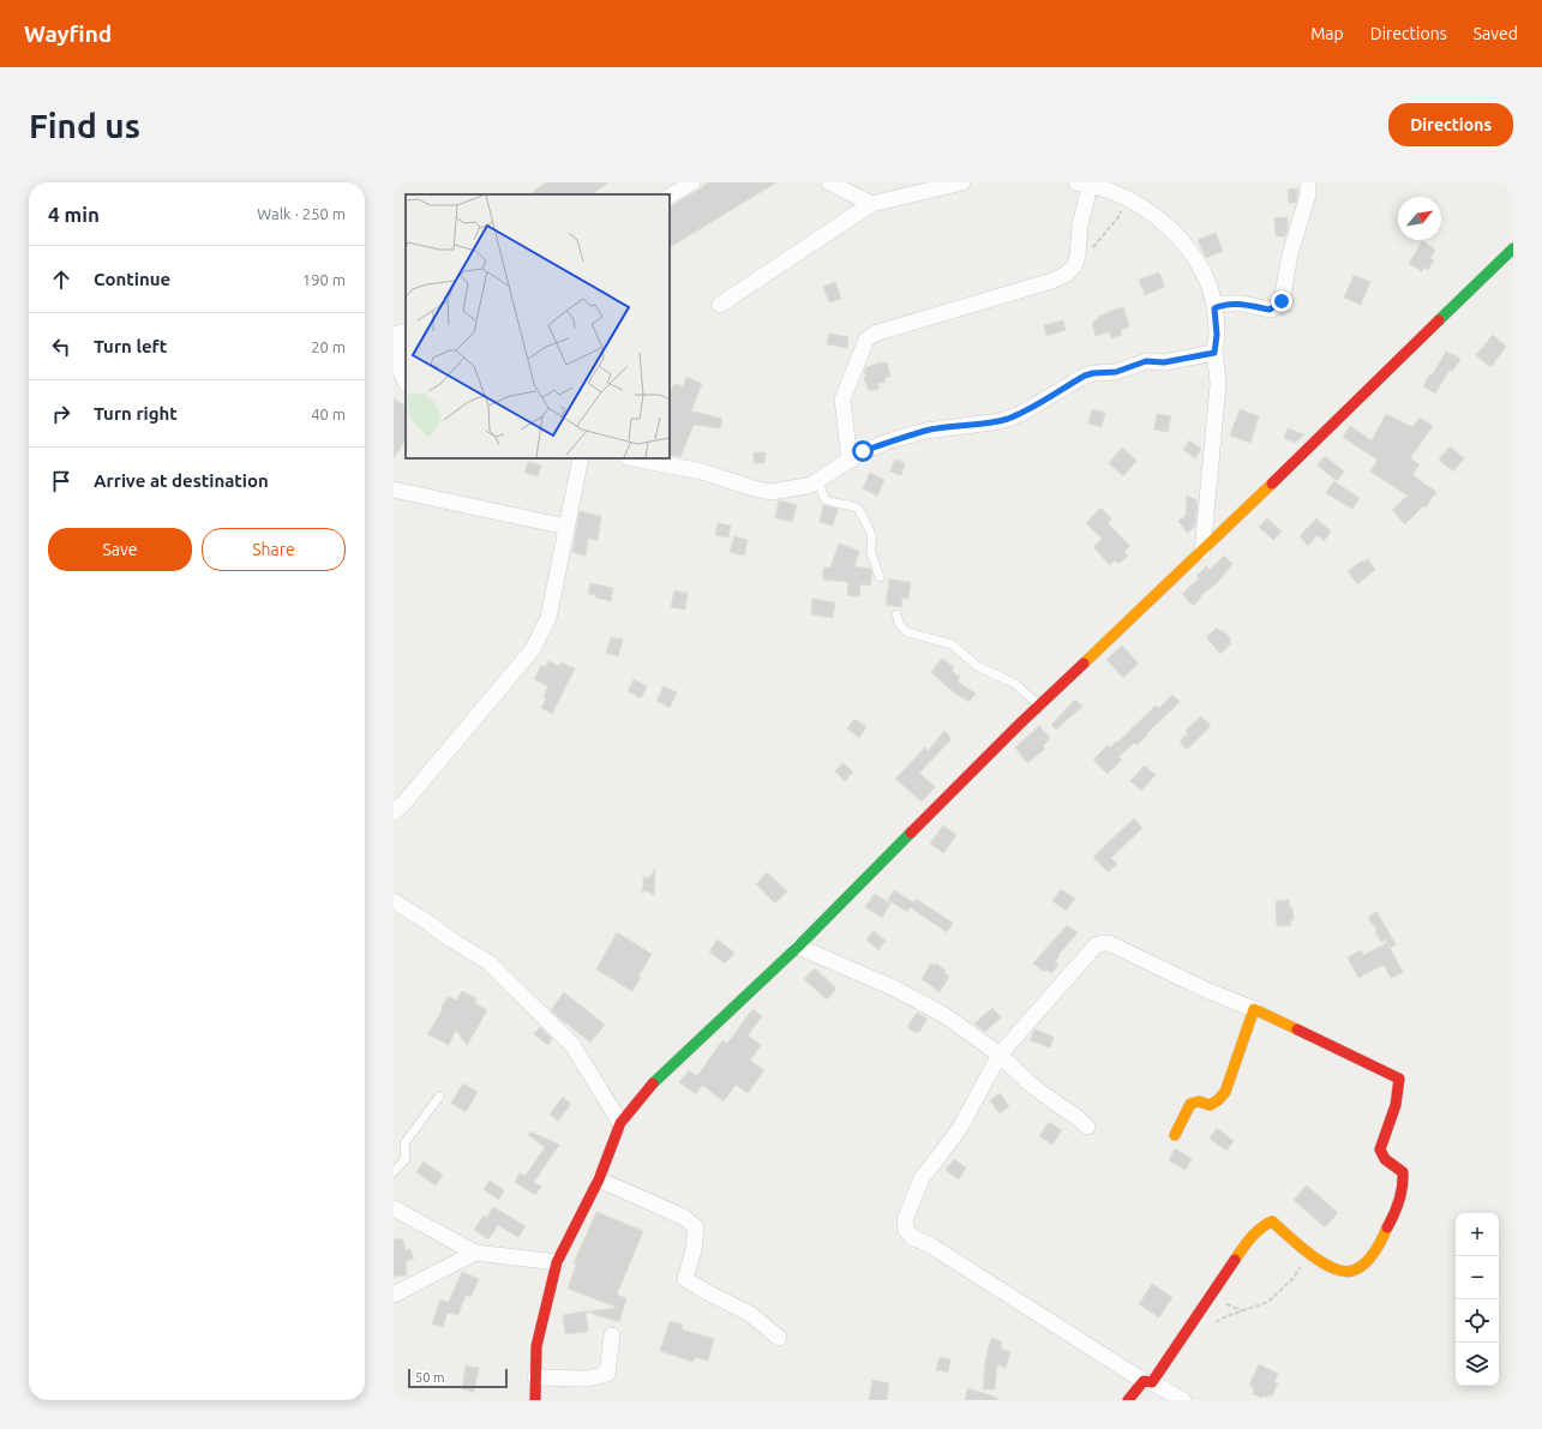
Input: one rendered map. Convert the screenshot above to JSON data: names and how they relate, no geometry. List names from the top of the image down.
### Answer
{
  "scale_bar": "50 m",
  "north": "top right",
  "page": {
    "header": "Wayfind",
    "nav": ["Map", "Directions", "Saved"],
    "buttons": [
      "Directions",
      ["Save", "Share"]
    ],
    "title": "Find us",
    "heading": ["4 min", "Walk · 250 m"],
    "list": [
      ["Continue", "190 m"],
      ["Turn left", "20 m"],
      ["Turn right", "40 m"],
      "Arrive at destination"
    ],
    "map_buttons": ["+", "−"],
    "scale": "50 m"
  }
}
